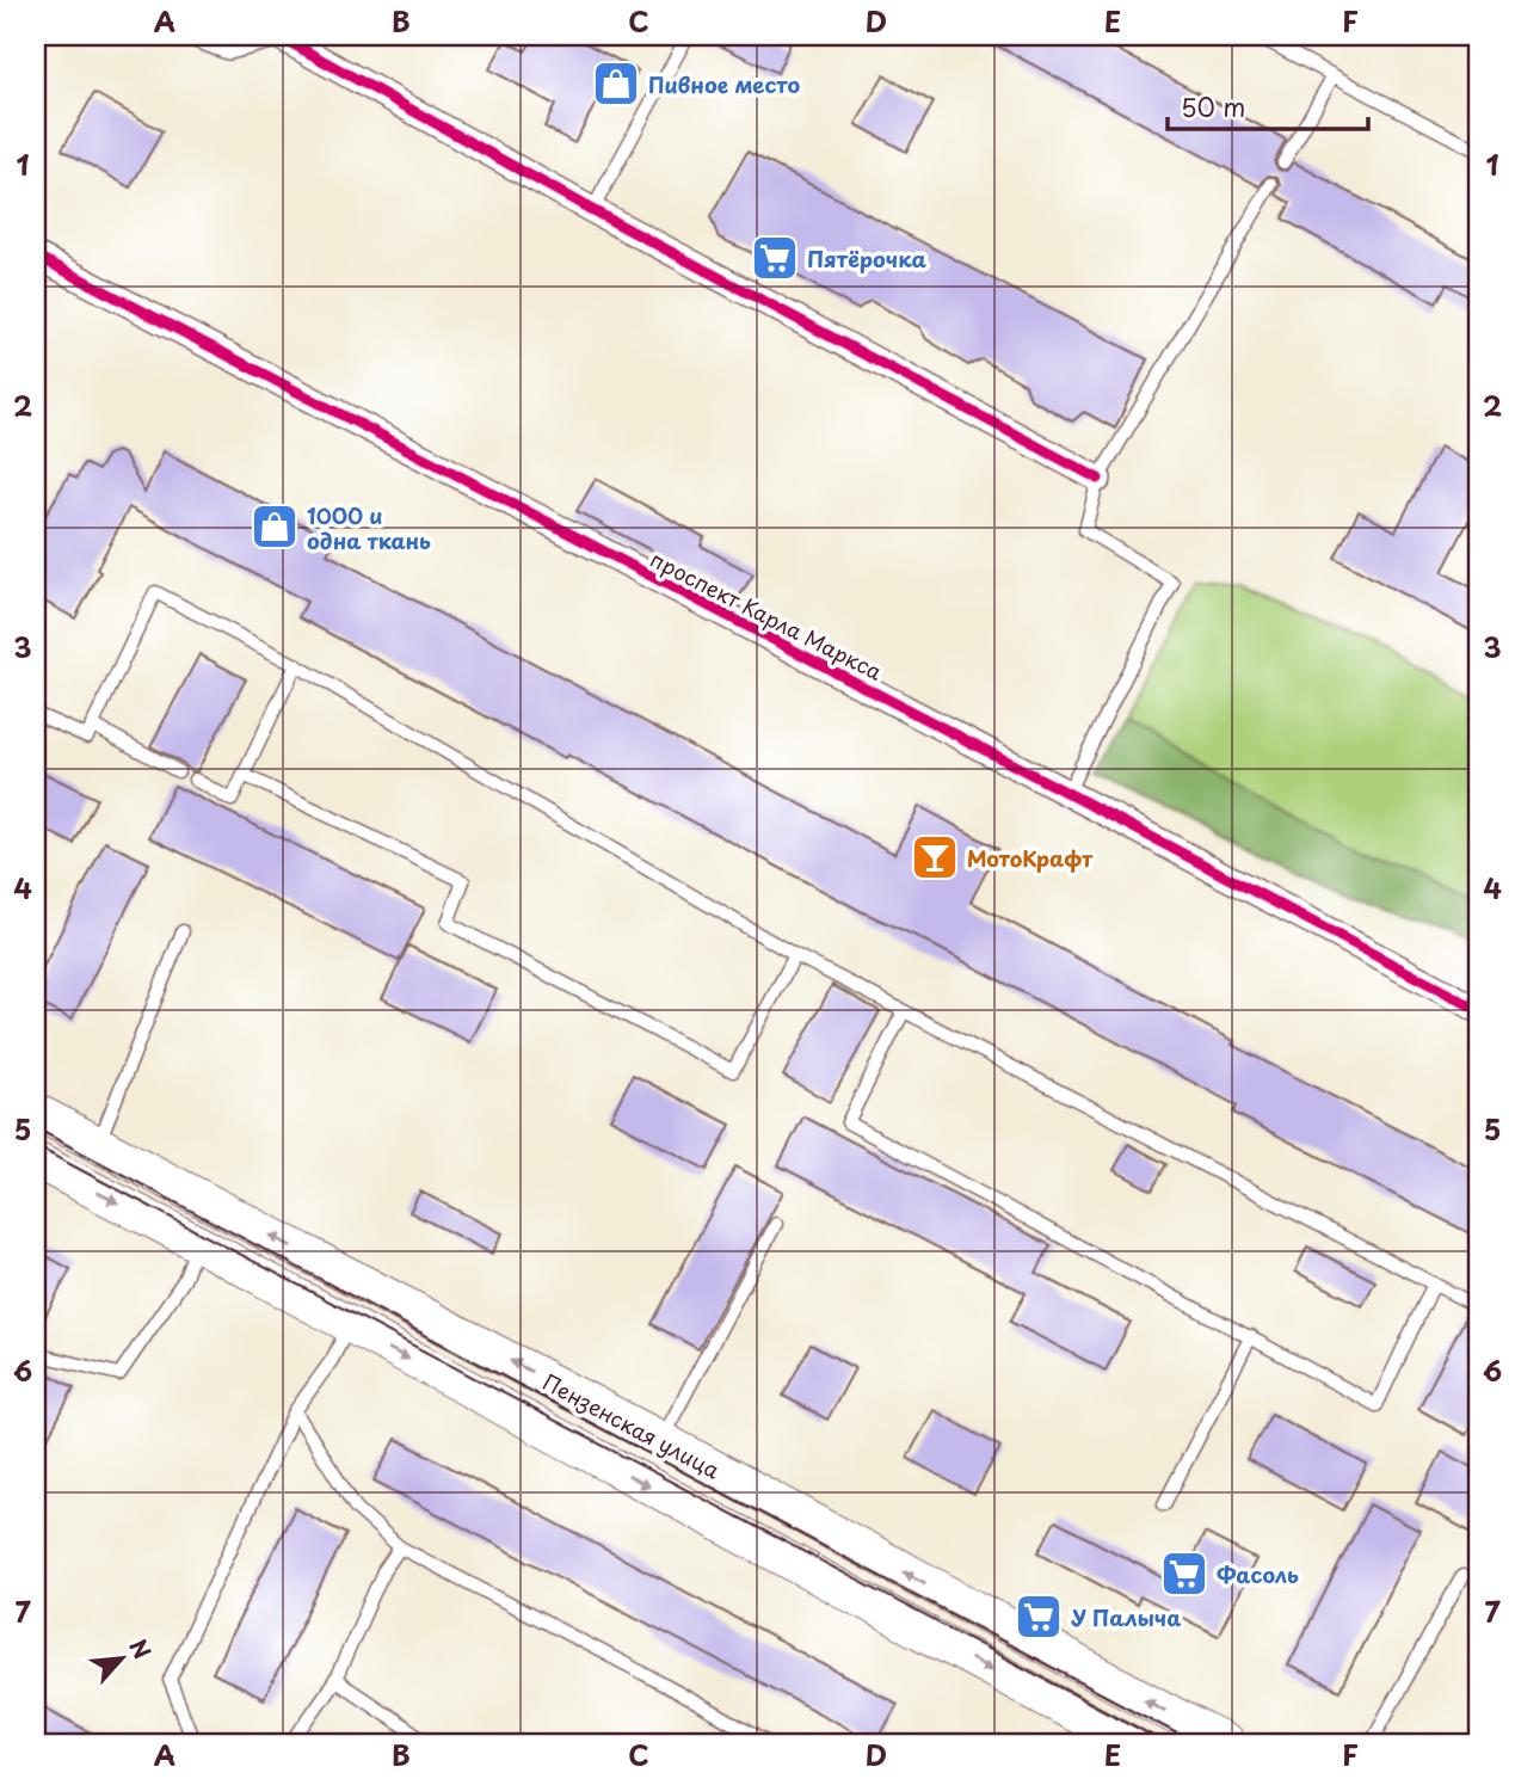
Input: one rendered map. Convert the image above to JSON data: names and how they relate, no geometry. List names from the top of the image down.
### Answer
{
  "streets": {
    "main road": ["Пензенская улица"],
    "street": ["проспект Карла Маркса"]
  },
  "places": {
    "shop": ["Пивное место", "1000 и одна ткань"],
    "supermarket": ["Пятёрочка", "Фасоль", "У Палыча"],
    "bar": ["МотоКрафт"]
  },
  "scale_bar": "50 m",
  "north": "top right",
  "grid": {
    "columns": [
      "A",
      "B",
      "C",
      "D",
      "E",
      "F"
    ],
    "rows": [
      "1",
      "2",
      "3",
      "4",
      "5",
      "6",
      "7"
    ]
  }
}
